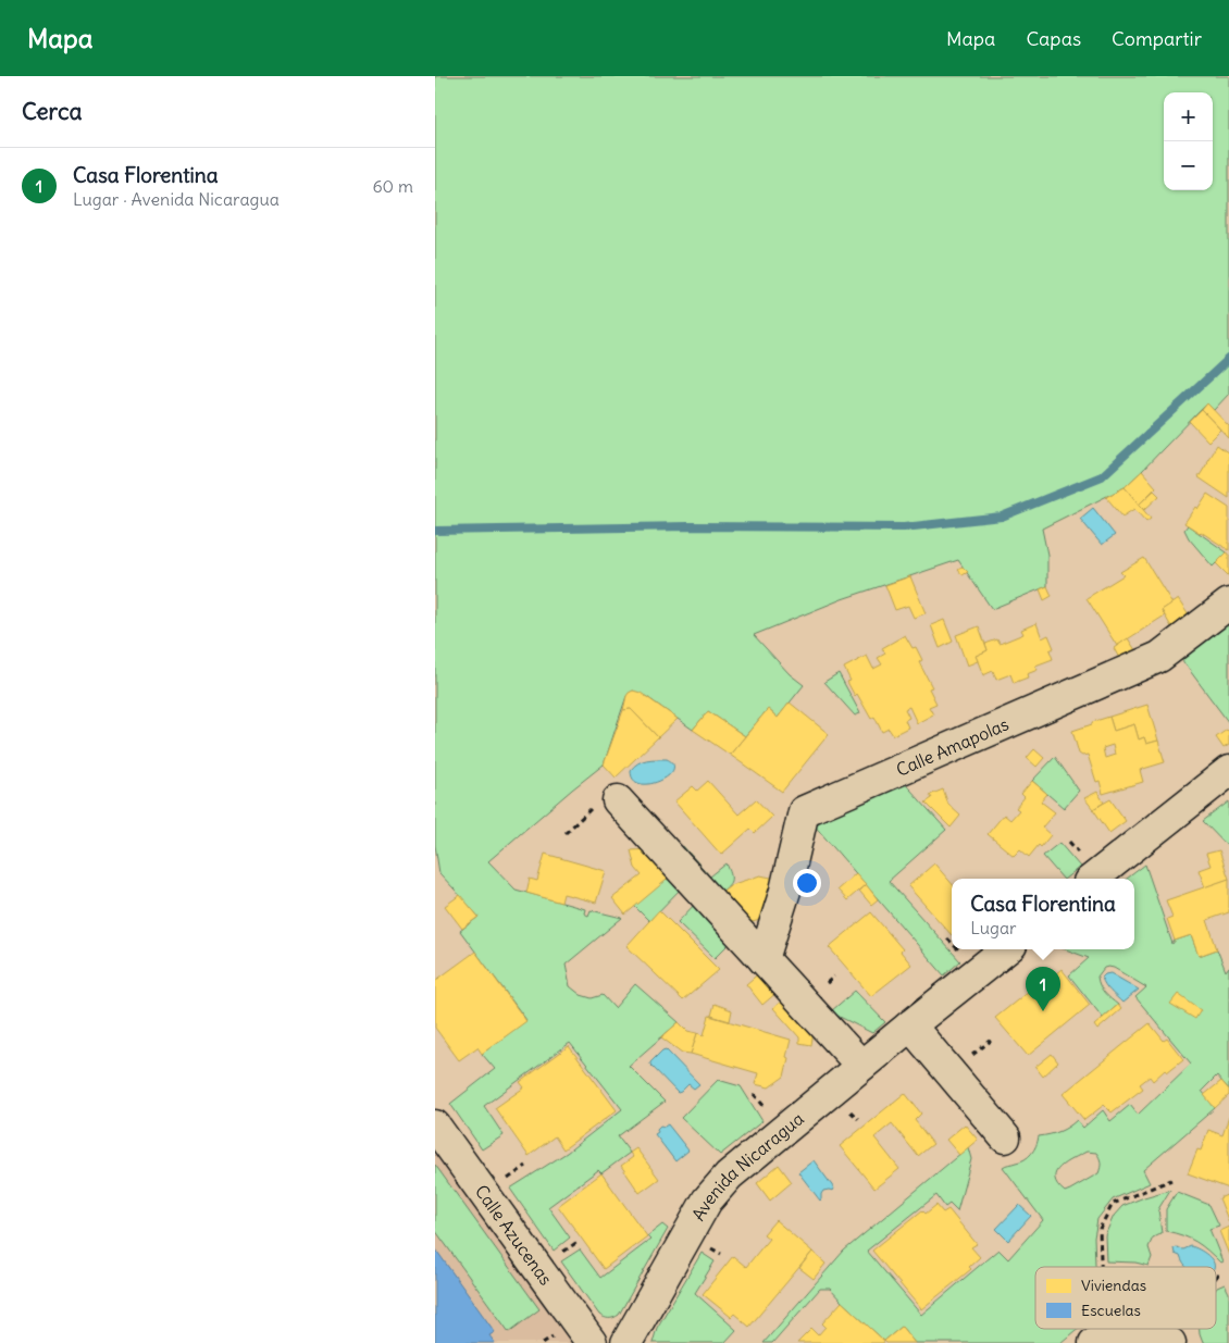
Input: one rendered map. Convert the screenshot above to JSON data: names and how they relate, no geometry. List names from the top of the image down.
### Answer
{
  "streets": {
    "street": ["Calle Amapolas", "Avenida Nicaragua", "Calle Azucenas"]
  },
  "legend": ["Viviendas", "Escuelas"],
  "page": {
    "header": "Mapa",
    "nav": ["Mapa", "Capas", "Compartir"],
    "heading": "Cerca",
    "map_buttons": ["+", "−"],
    "list": [
      {
        "mark": "1",
        "name": "Casa Florentina",
        "note": "Lugar · Avenida Nicaragua",
        "value": "60 m"
      }
    ],
    "popup": ["Casa Florentina", "Lugar"],
    "pins": "1"
  }
}
